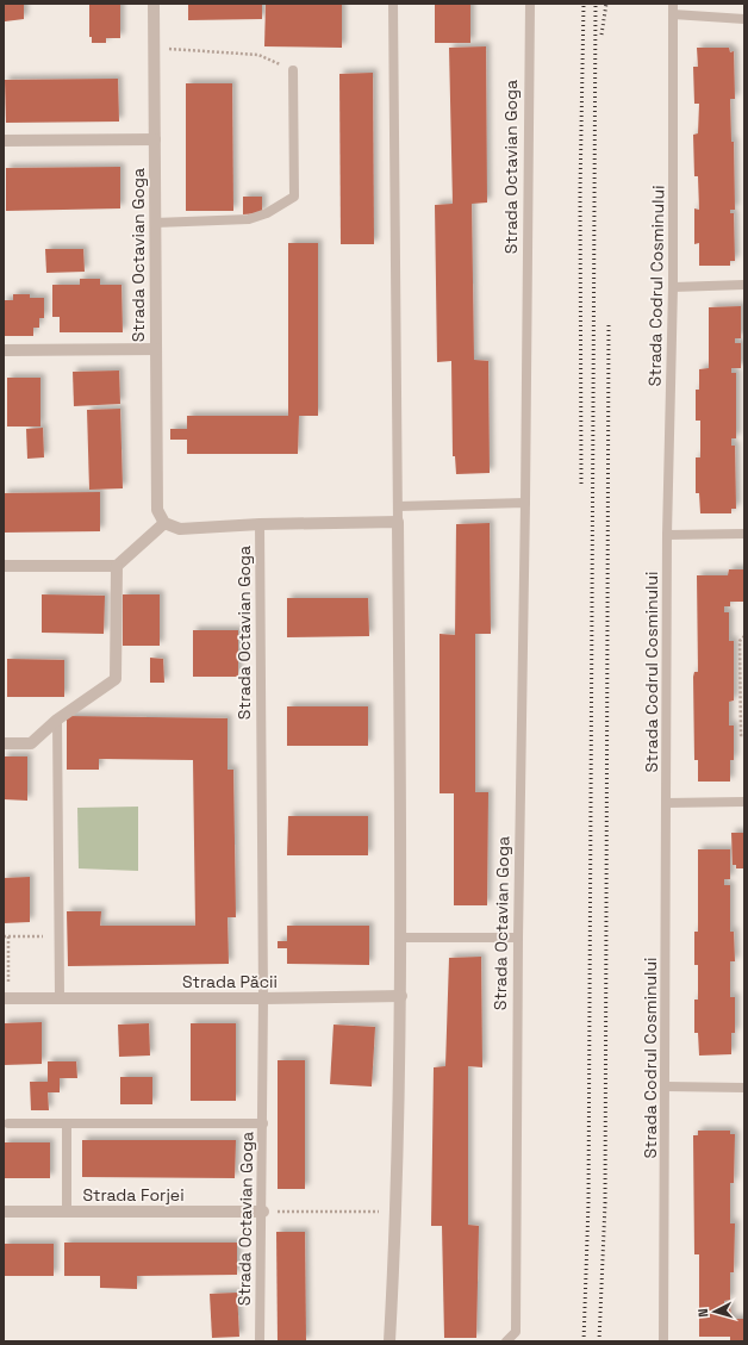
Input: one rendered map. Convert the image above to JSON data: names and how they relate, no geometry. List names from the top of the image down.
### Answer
{
  "streets": {
    "street": ["Strada Octavian Goga", "Strada Păcii", "Strada Forjei"],
    "lane": ["Strada Codrul Cosminului"]
  },
  "crossings": [
    ["Strada Octavian Goga", "Strada Păcii"],
    ["Strada Octavian Goga", "Strada Forjei"]
  ],
  "north": "left"
}
